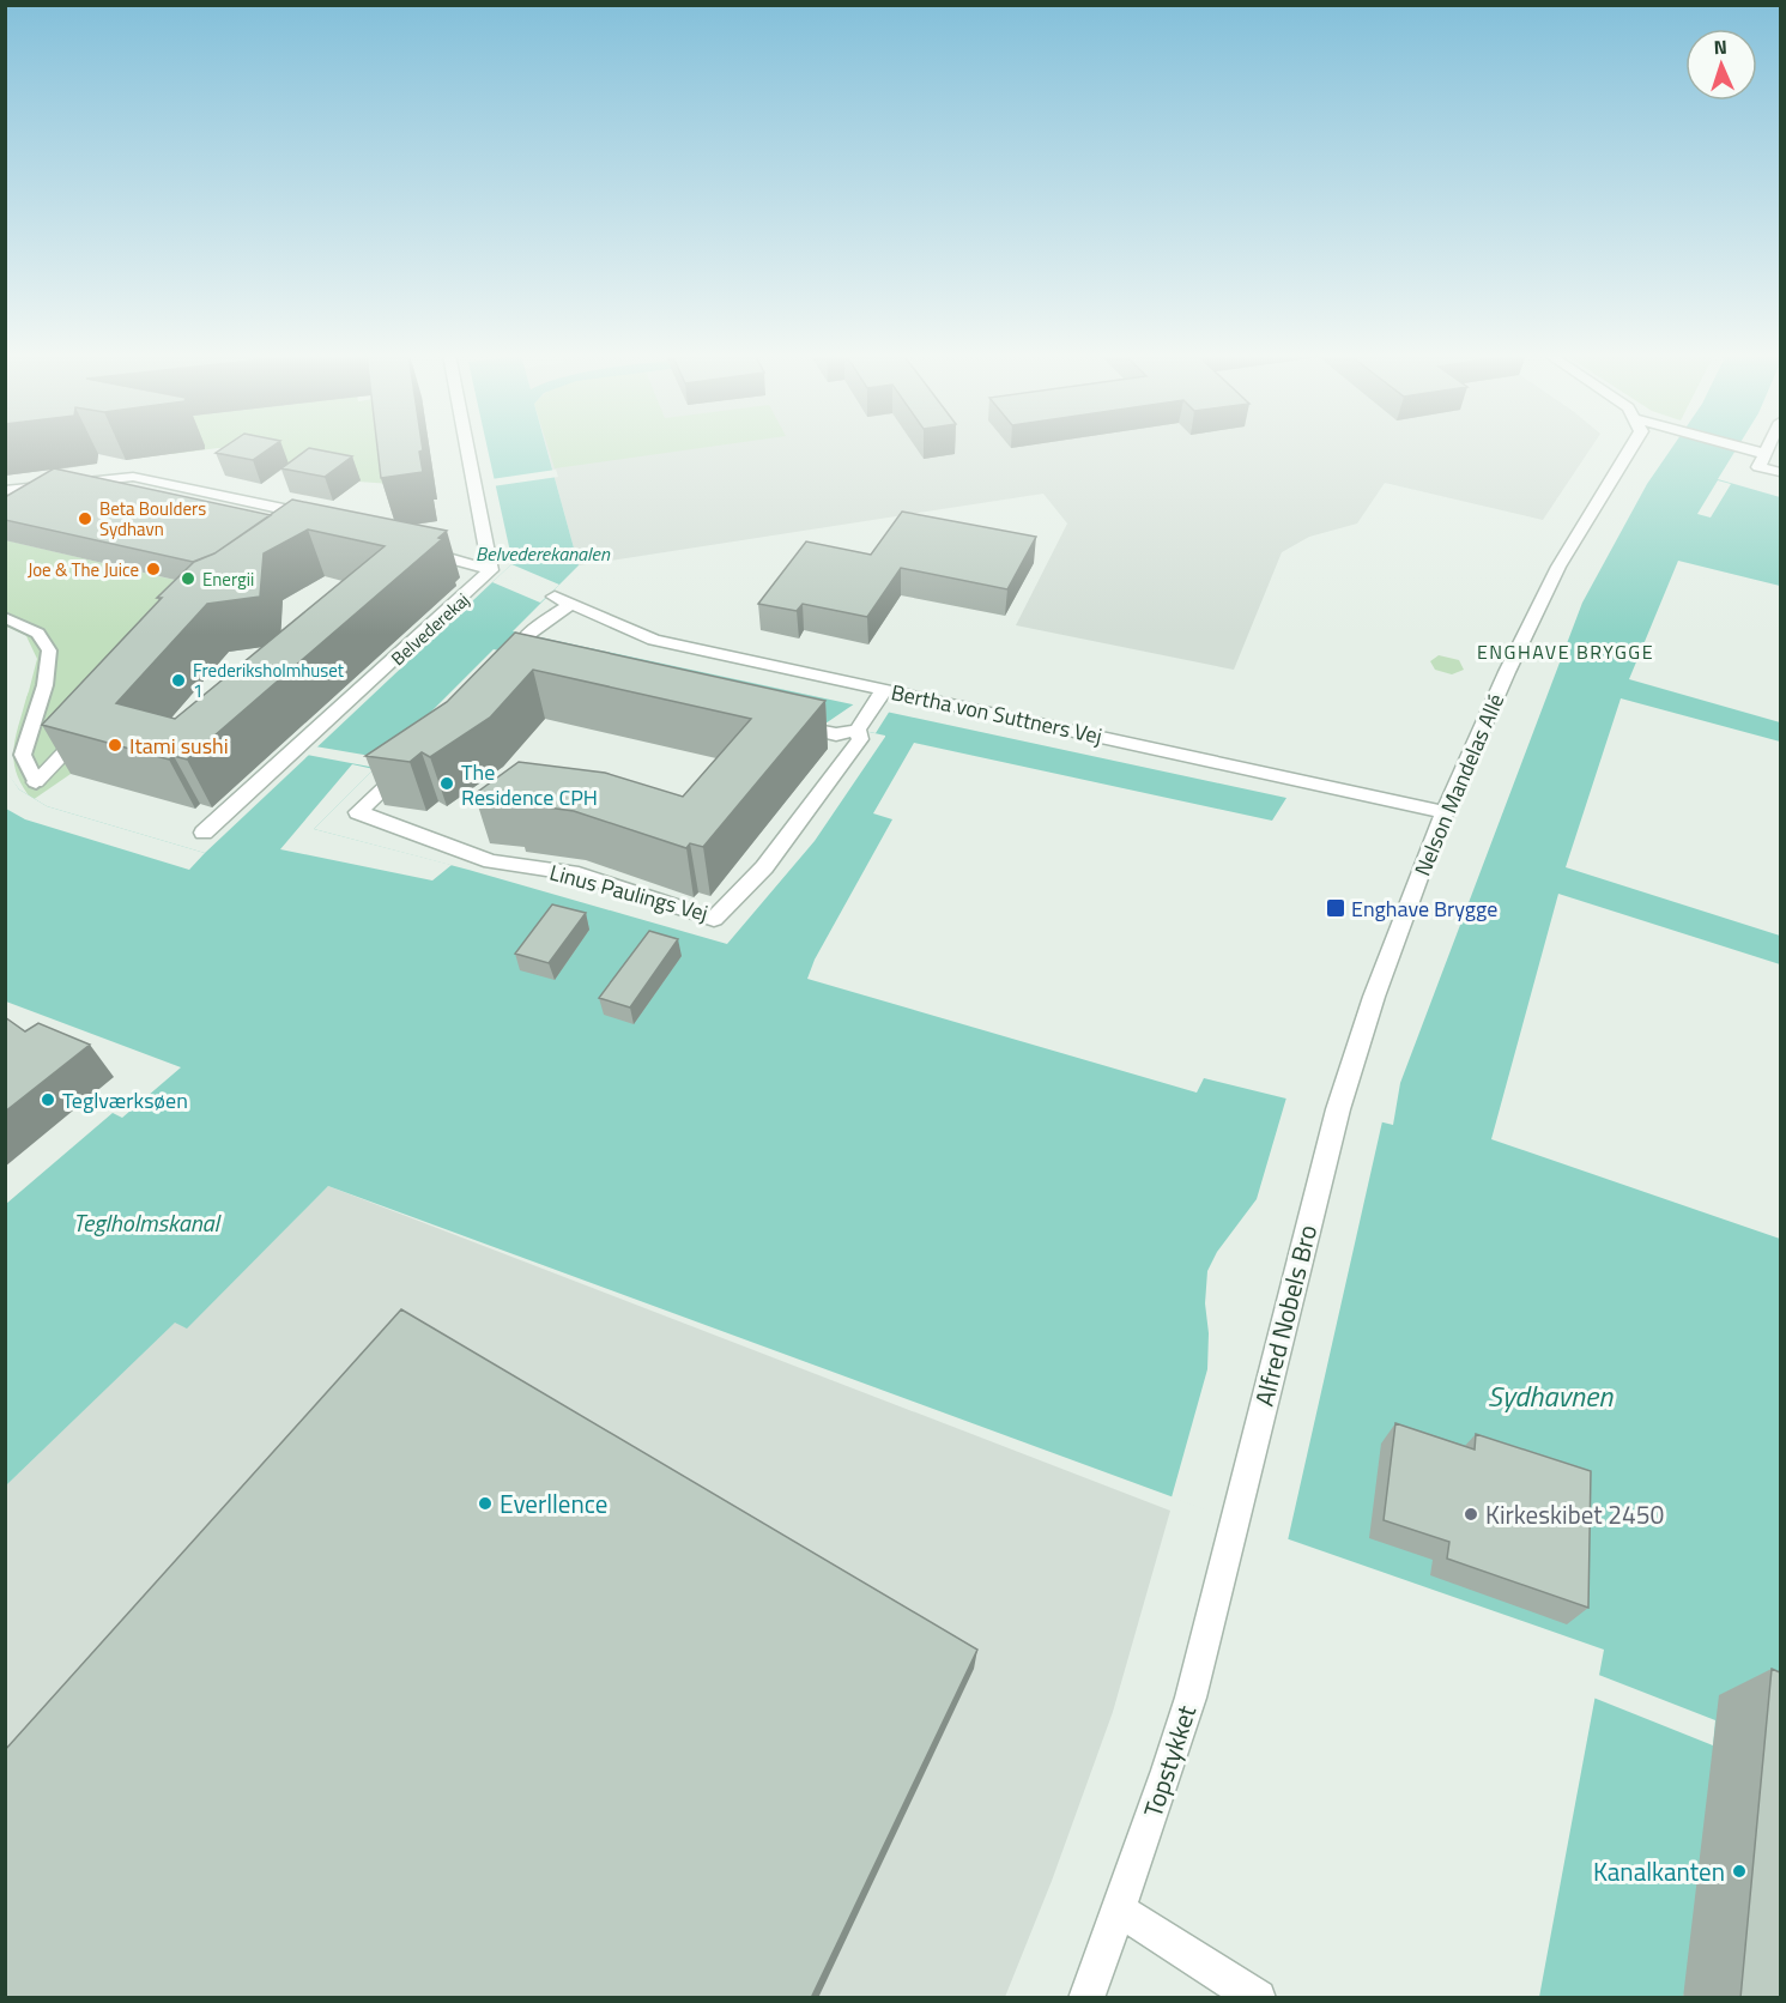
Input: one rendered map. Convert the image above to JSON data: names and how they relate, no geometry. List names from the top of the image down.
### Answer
{
  "streets": {
    "street": [
      "Belvederekaj",
      "Bertha von Suttners Vej",
      "Nelson Mandelas Allé",
      "Linus Paulings Vej",
      "Alfred Nobels Bro",
      "Topstykket"
    ]
  },
  "crossings": [
    ["Bertha von Suttners Vej", "Nelson Mandelas Allé"],
    ["Bertha von Suttners Vej", "Linus Paulings Vej"],
    ["Nelson Mandelas Allé", "Alfred Nobels Bro"],
    ["Alfred Nobels Bro", "Topstykket"]
  ],
  "districts": ["ENGHAVE BRYGGE"],
  "water": ["Belvederekanalen", "Teglholmskanal", "Sydhavnen"],
  "places": {
    "other": [
      "Beta Boulders Sydhavn",
      "Joe & The Juice",
      "Energii",
      "Frederiksholmhuset 1",
      "Itami sushi",
      "The Residence CPH",
      "Teglværksøen",
      "Everllence",
      "Kirkeskibet 2450",
      "Kanalkanten"
    ],
    "transit": ["Enghave Brygge"]
  },
  "north": "top"
}
